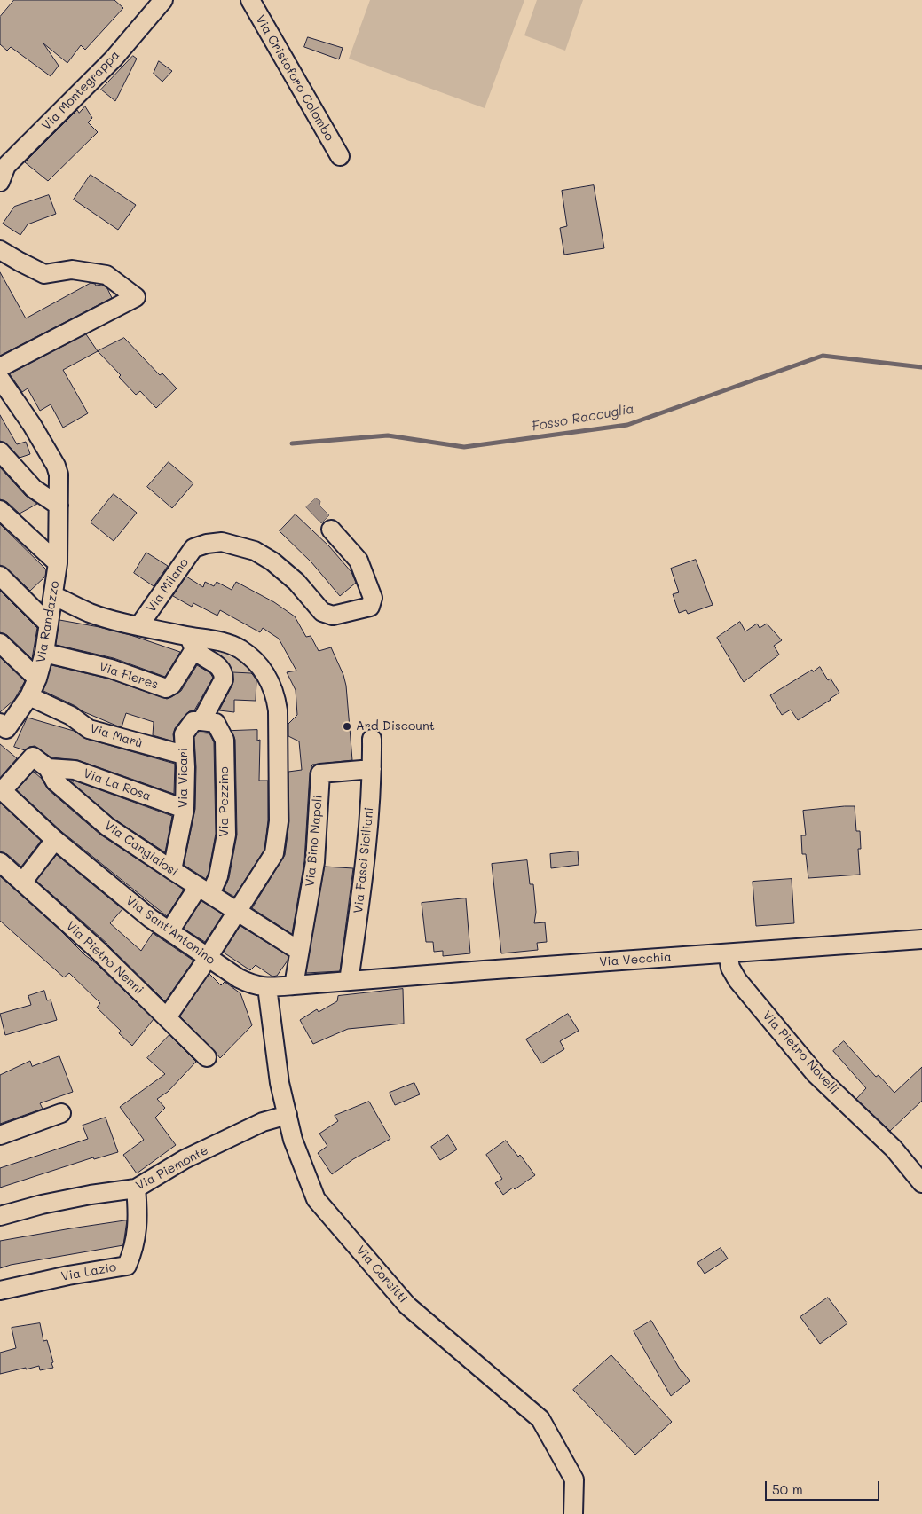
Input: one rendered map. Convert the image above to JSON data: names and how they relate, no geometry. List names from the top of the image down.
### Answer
{
  "streets": {
    "street": [
      "Via Cristoforo Colombo",
      "Via Montegrappa",
      "Via Milano",
      "Via Randazzo",
      "Via Fleres",
      "Via Marù",
      "Via Vicari",
      "Via La Rosa",
      "Via Pezzino",
      "Via Bino Napoli",
      "Via Cangialosi",
      "Via Fasci Siciliani",
      "Via Sant'Antonino",
      "Via Pietro Nenni",
      "Via Vecchia",
      "Via Pietro Novelli",
      "Via Piemonte",
      "Via Lazio",
      "Via Corsitti"
    ]
  },
  "crossings": [
    ["Via Milano", "Via Randazzo"],
    ["Via Milano", "Via Fleres"],
    ["Via Milano", "Via Vicari"],
    ["Via Milano", "Via Cangialosi"],
    ["Via Milano", "Via Sant'Antonino"],
    ["Via Milano", "Via Pietro Nenni"],
    ["Via Randazzo", "Via Fleres"],
    ["Via Randazzo", "Via Marù"],
    ["Via Fleres", "Via Vicari"],
    ["Via Marù", "Via Vicari"],
    ["Via Vicari", "Via La Rosa"],
    ["Via Vicari", "Via Pezzino"],
    ["Via Vicari", "Via Cangialosi"],
    ["Via La Rosa", "Via Cangialosi"],
    ["Via Pezzino", "Via Cangialosi"],
    ["Via Bino Napoli", "Via Cangialosi"],
    ["Via Bino Napoli", "Via Fasci Siciliani"],
    ["Via Bino Napoli", "Via Sant'Antonino"],
    ["Via Cangialosi", "Via Sant'Antonino"],
    ["Via Fasci Siciliani", "Via Sant'Antonino"],
    ["Via Fasci Siciliani", "Via Vecchia"],
    ["Via Sant'Antonino", "Via Vecchia"],
    ["Via Sant'Antonino", "Via Corsitti"],
    ["Via Vecchia", "Via Pietro Novelli"],
    ["Via Piemonte", "Via Lazio"],
    ["Via Piemonte", "Via Corsitti"]
  ],
  "water": ["Fosso Raccuglia"],
  "places": ["Ard Discount"],
  "scale_bar": "50 m"
}
